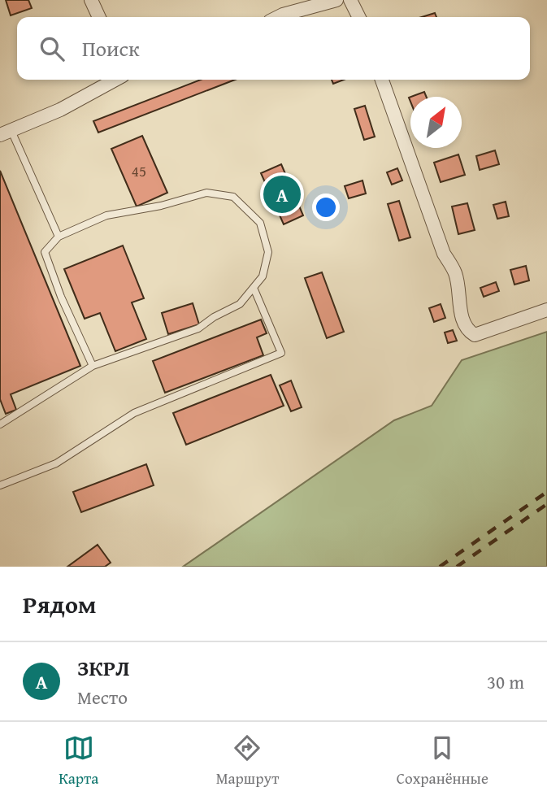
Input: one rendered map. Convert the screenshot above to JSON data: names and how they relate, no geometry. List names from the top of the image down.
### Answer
{
  "house_numbers": ["45"],
  "north": "top right",
  "page": {
    "search": "Поиск",
    "pins": "A",
    "heading": "Рядом",
    "list": [
      {
        "mark": "A",
        "name": "ЗКРЛ",
        "note": "Место",
        "value": "30 m"
      }
    ],
    "nav": ["Карта", "Маршрут", "Сохранённые"]
  }
}
